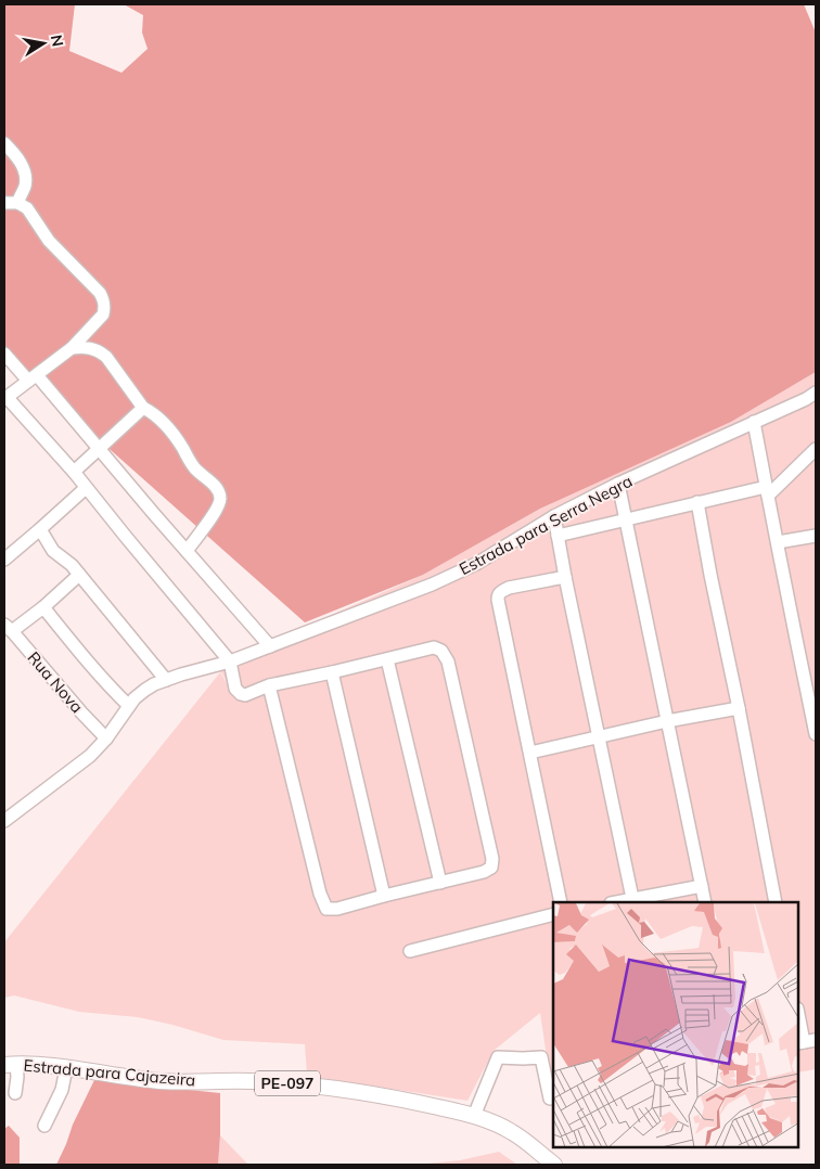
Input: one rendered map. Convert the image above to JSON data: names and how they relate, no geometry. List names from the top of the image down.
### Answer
{
  "streets": {
    "main road": ["Estrada para Cajazeira", "PE-097"],
    "street": ["Estrada para Serra Negra", "Rua Nova"]
  },
  "crossings": [
    ["Estrada para Serra Negra", "Rua Nova"]
  ],
  "north": "right"
}
